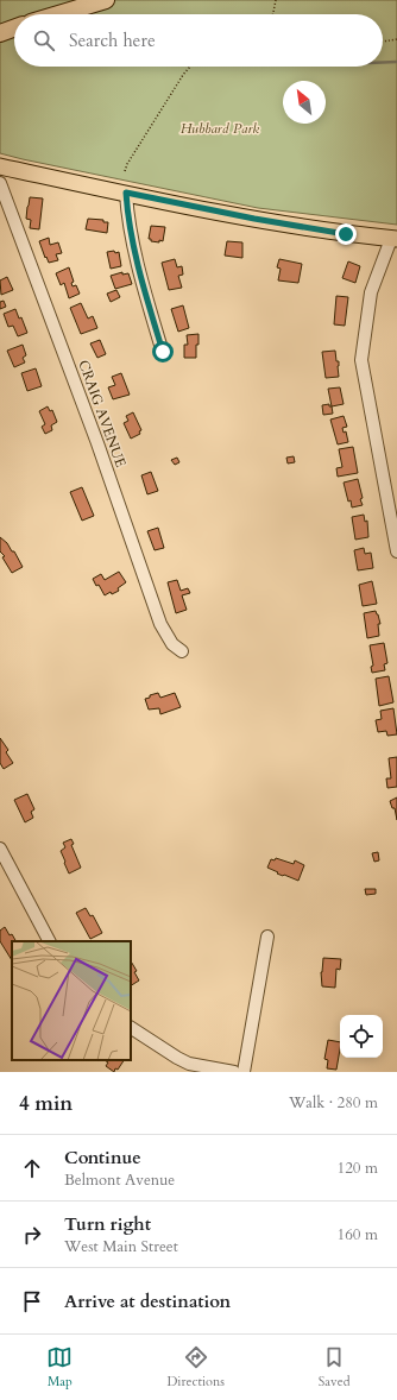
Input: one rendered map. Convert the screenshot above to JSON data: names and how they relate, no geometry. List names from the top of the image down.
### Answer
{
  "streets": {
    "street": ["CRAIG AVENUE"]
  },
  "parks": ["Hubbard Park"],
  "north": "top left",
  "page": {
    "search": "Search here",
    "heading": ["4 min", "Walk · 280 m"],
    "list": [
      ["Continue", "Belmont Avenue", "120 m"],
      ["Turn right", "West Main Street", "160 m"],
      "Arrive at destination"
    ],
    "nav": ["Map", "Directions", "Saved"]
  }
}
